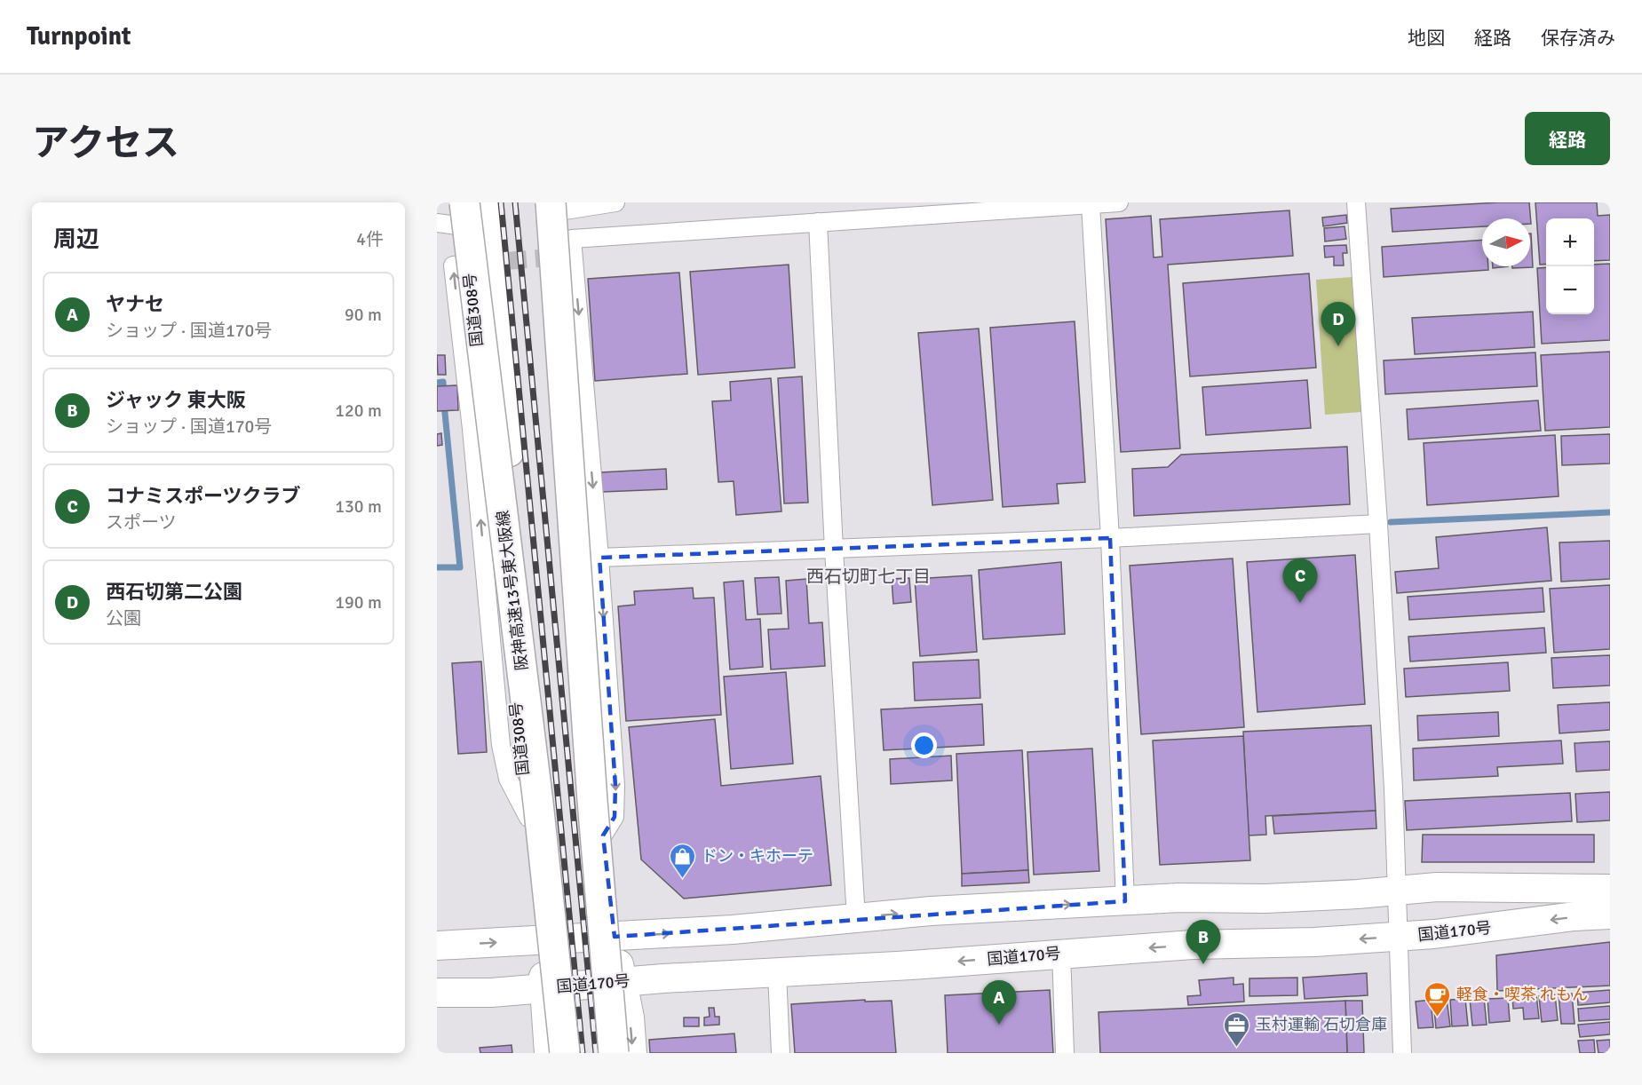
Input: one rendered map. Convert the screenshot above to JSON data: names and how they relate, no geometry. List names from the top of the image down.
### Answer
{
  "streets": {
    "highway": ["国道308号", "阪神高速13号東大阪線", "国道170号"]
  },
  "crossings": [
    ["国道308号", "阪神高速13号東大阪線"],
    ["国道308号", "国道170号"],
    ["阪神高速13号東大阪線", "国道170号"]
  ],
  "districts": ["西石切町七丁目"],
  "places": {
    "shop": ["ドン・キホーテ"],
    "cafe": ["軽食・喫茶 れもん"],
    "office": ["玉村運輸 石切倉庫"]
  },
  "north": "right",
  "page": {
    "header": "Turnpoint",
    "nav": ["地図", "経路", "保存済み"],
    "title": "アクセス",
    "buttons": "経路",
    "heading": ["周辺", "4件"],
    "map_buttons": ["+", "−"],
    "list": [
      {
        "mark": "A",
        "name": "ヤナセ",
        "note": "ショップ · 国道170号",
        "value": "90 m"
      },
      {
        "mark": "B",
        "name": "ジャック 東大阪",
        "note": "ショップ · 国道170号",
        "value": "120 m"
      },
      {
        "mark": "C",
        "name": "コナミスポーツクラブ",
        "note": "スポーツ",
        "value": "130 m"
      },
      {
        "mark": "D",
        "name": "西石切第二公園",
        "note": "公園",
        "value": "190 m"
      }
    ],
    "pins": [
      "D",
      "C",
      "B",
      "A"
    ]
  }
}
